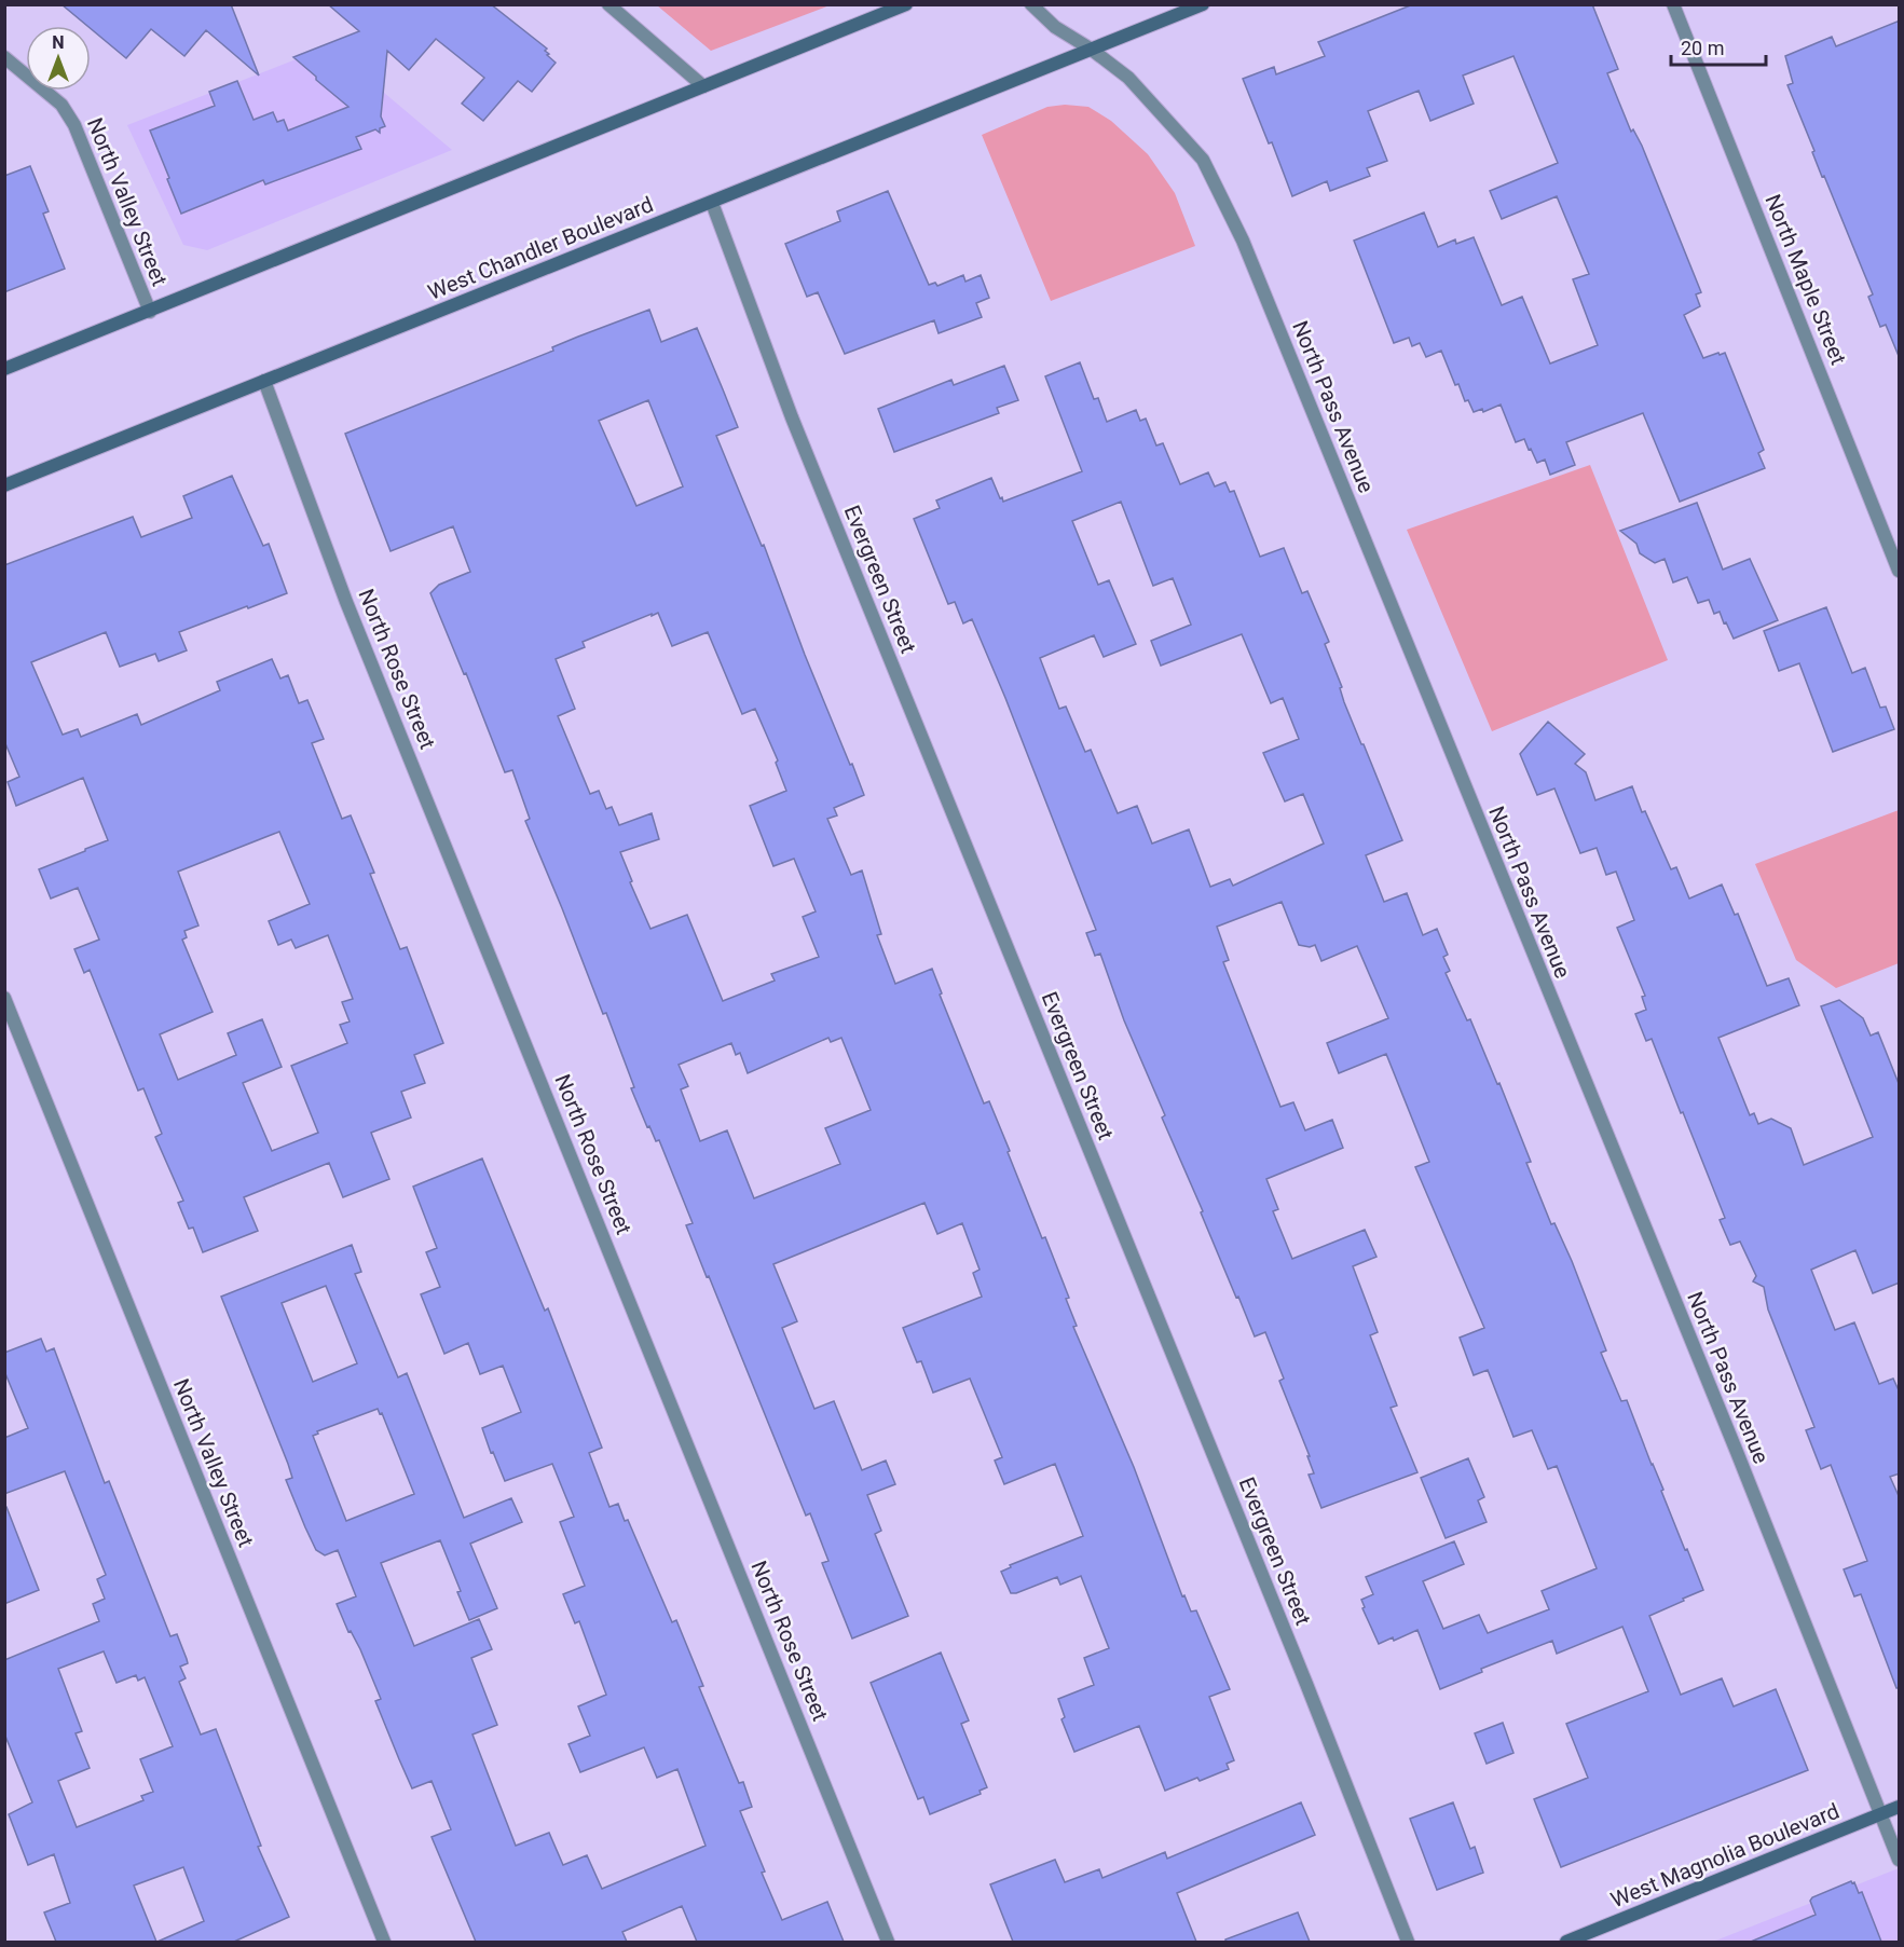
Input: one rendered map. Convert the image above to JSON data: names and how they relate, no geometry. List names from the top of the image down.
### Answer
{
  "streets": {
    "main road": ["West Chandler Boulevard", "West Magnolia Boulevard"],
    "street": [
      "North Valley Street",
      "North Maple Street",
      "North Pass Avenue",
      "Evergreen Street",
      "North Rose Street"
    ]
  },
  "crossings": [
    ["West Chandler Boulevard", "North Pass Avenue"],
    ["West Chandler Boulevard", "Evergreen Street"],
    ["West Chandler Boulevard", "North Rose Street"],
    ["North Pass Avenue", "West Magnolia Boulevard"]
  ],
  "scale_bar": "20 m",
  "north": "top"
}
